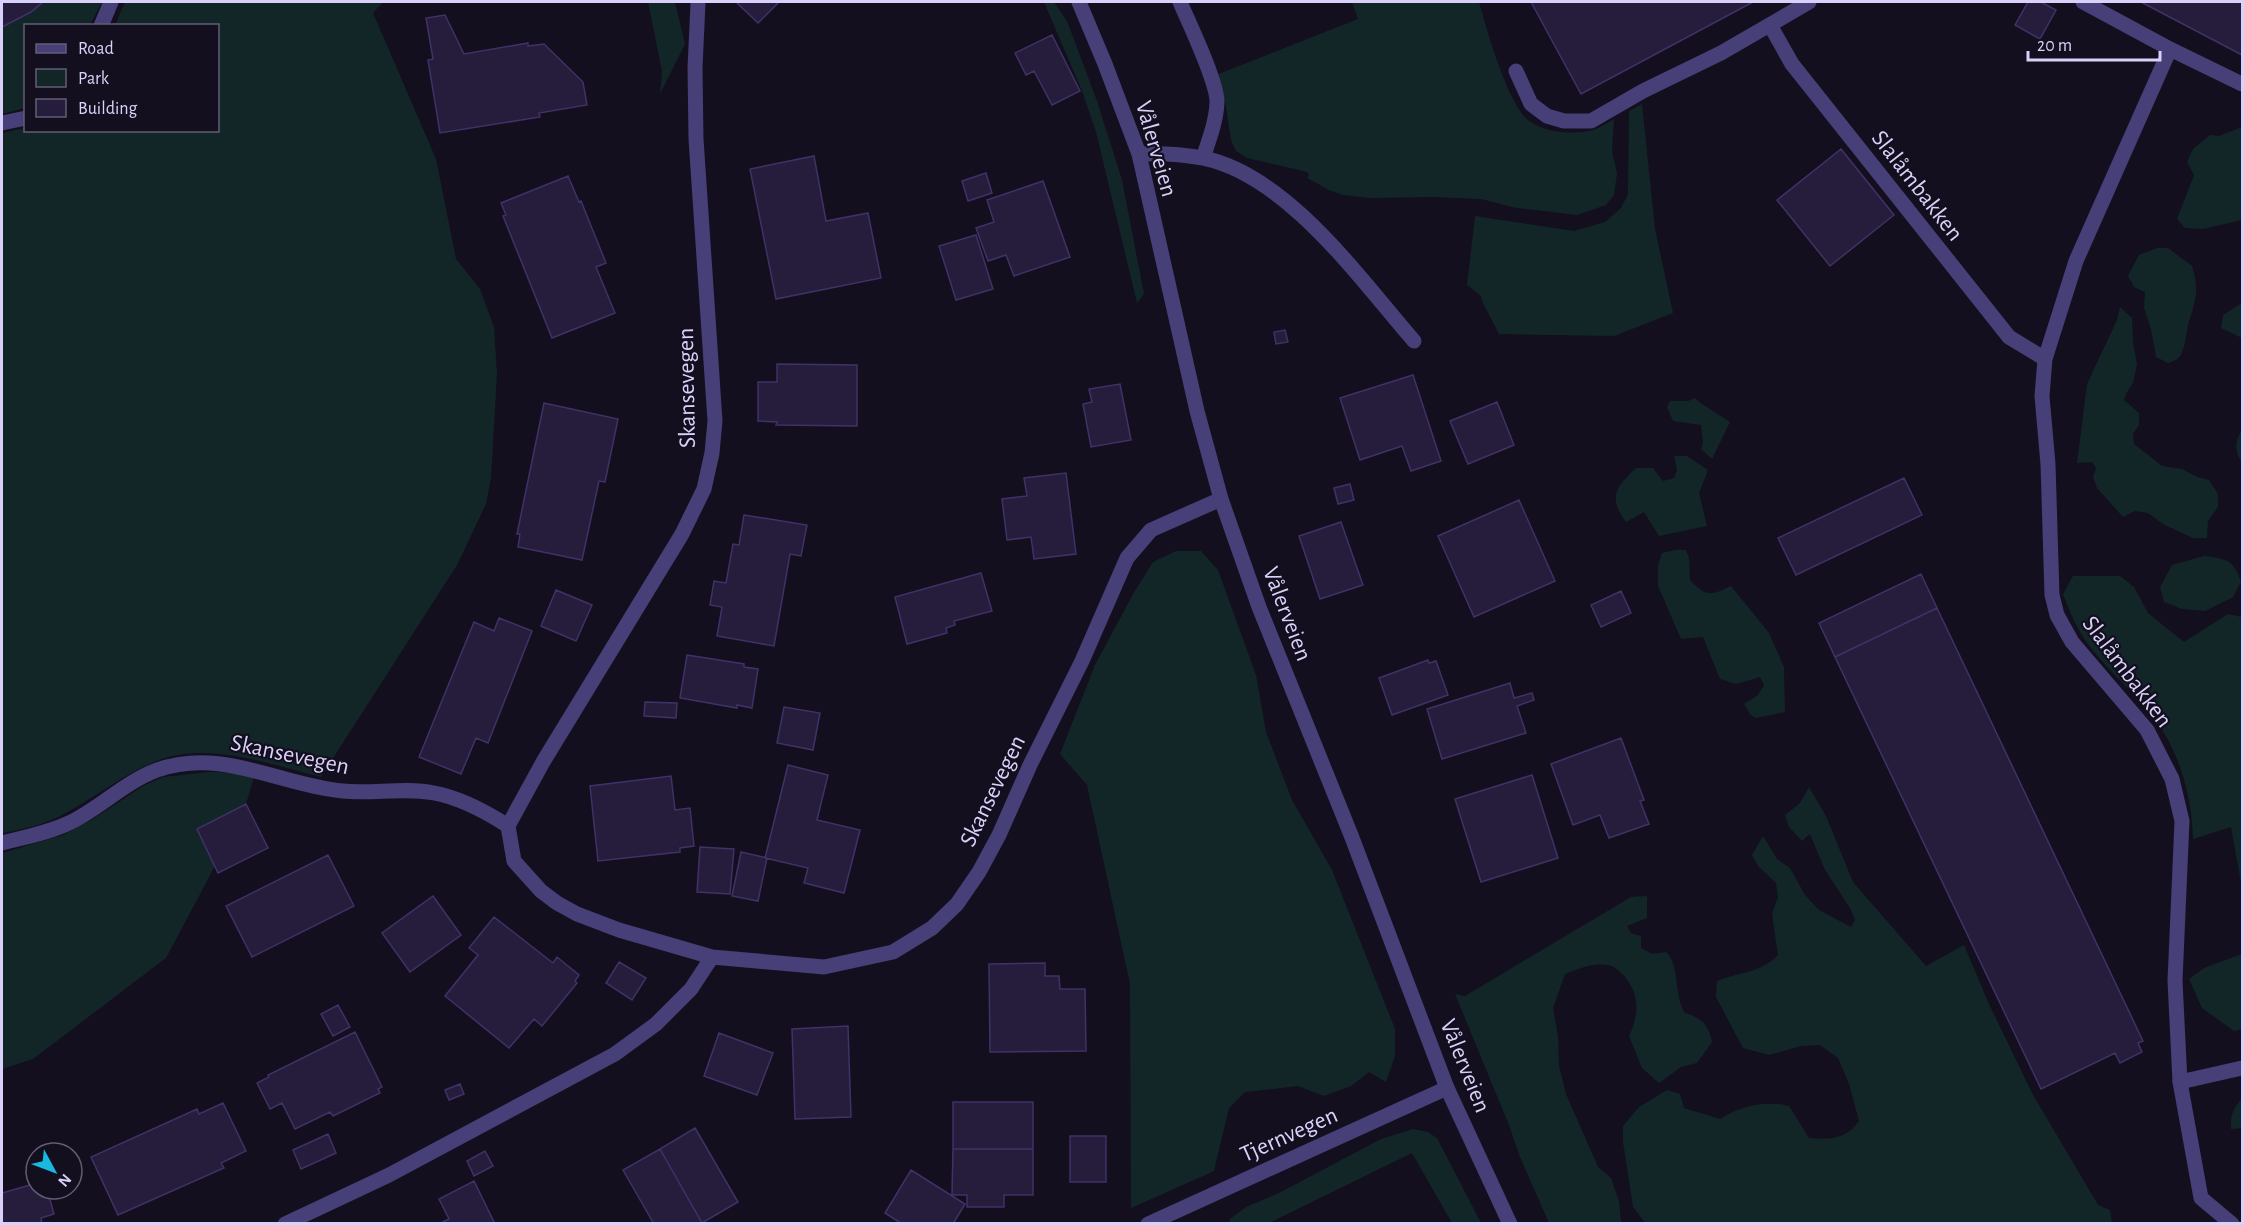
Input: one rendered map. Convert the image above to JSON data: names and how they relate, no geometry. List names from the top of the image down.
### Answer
{
  "streets": {
    "street": [
      "Vålerveien",
      "Slalåmbakken",
      "Skansevegen",
      "Tjernvegen"
    ]
  },
  "crossings": [
    ["Vålerveien", "Skansevegen"],
    ["Vålerveien", "Tjernvegen"]
  ],
  "legend": ["Road", "Park", "Building"],
  "scale_bar": "20 m",
  "north": "bottom right"
}
